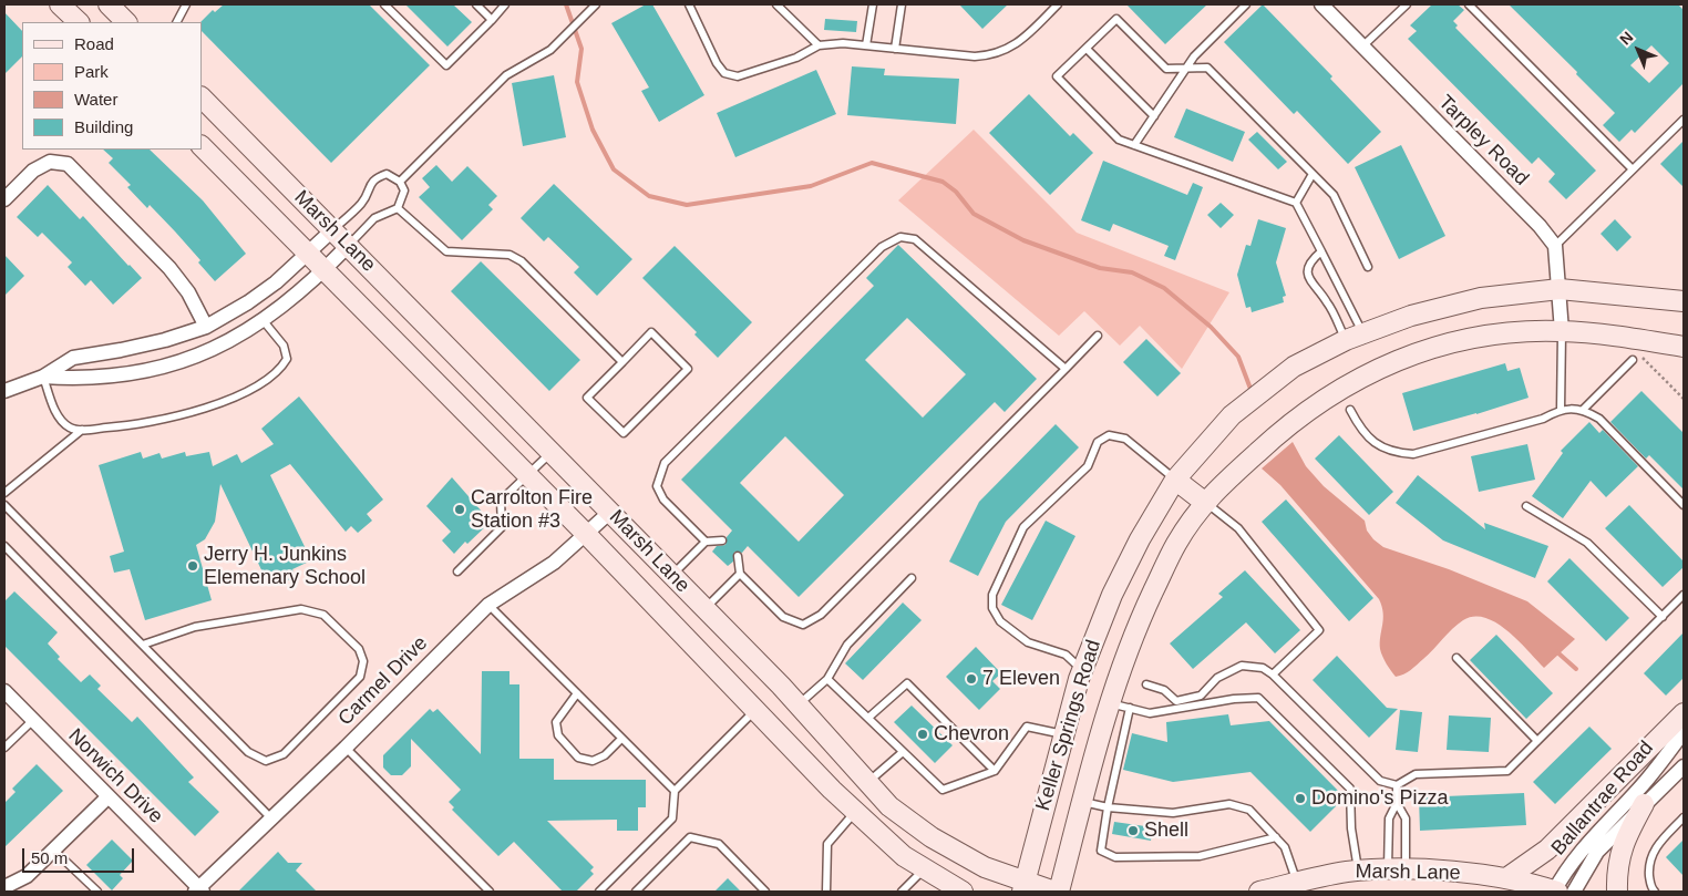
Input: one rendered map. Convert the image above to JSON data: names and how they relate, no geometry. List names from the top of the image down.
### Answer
{
  "streets": {
    "main road": ["Marsh Lane", "Keller Springs Road"],
    "street": [
      "Tarpley Road",
      "Carmel Drive",
      "Norwich Drive",
      "Ballantrae Road"
    ]
  },
  "crossings": [
    ["Marsh Lane", "Carmel Drive"],
    ["Marsh Lane", "Keller Springs Road"],
    ["Marsh Lane", "Ballantrae Road"],
    ["Carmel Drive", "Norwich Drive"]
  ],
  "places": [
    "Carrolton Fire Station #3",
    "Jerry H. Junkins Elemenary School",
    "7 Eleven",
    "Chevron",
    "Domino's Pizza",
    "Shell"
  ],
  "legend": [
    "Road",
    "Park",
    "Water",
    "Building"
  ],
  "scale_bar": "50 m",
  "north": "top left"
}
